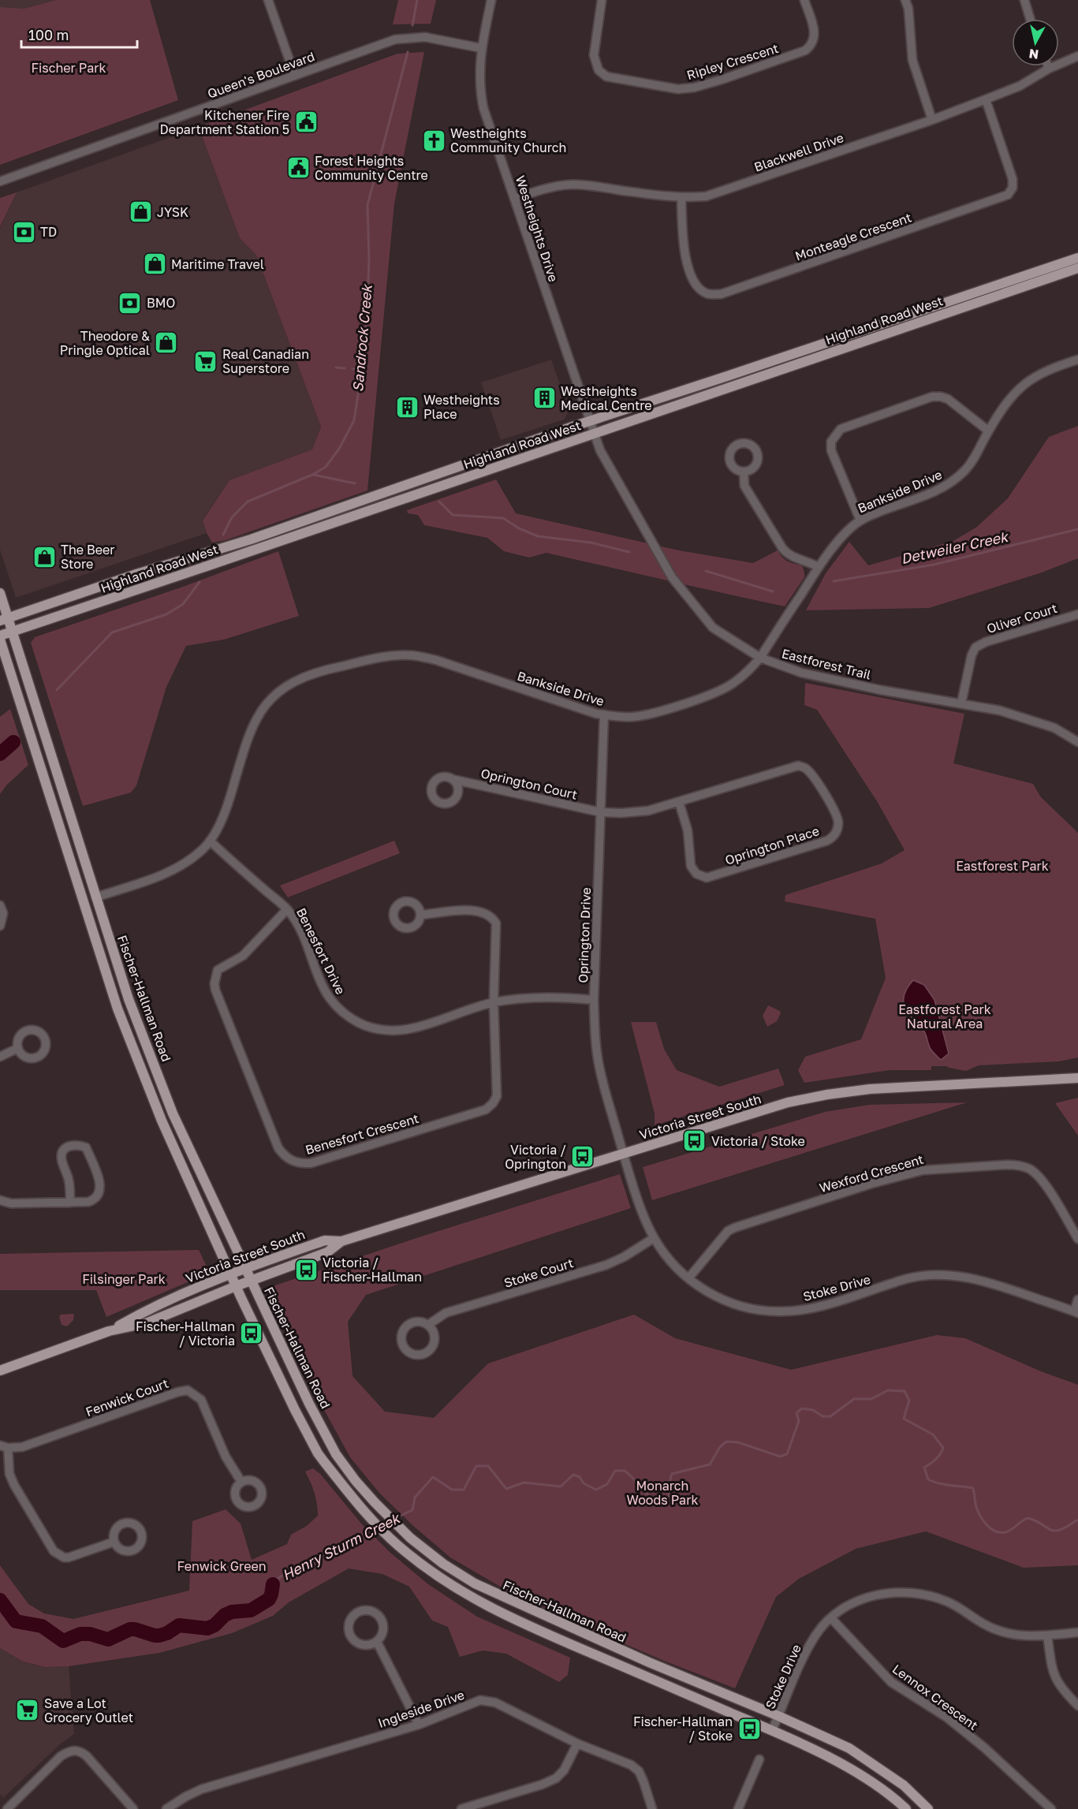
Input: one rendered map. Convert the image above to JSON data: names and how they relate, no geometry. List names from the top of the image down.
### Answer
{
  "streets": {
    "main road": ["Highland Road West", "Fischer-Hallman Road", "Victoria Street South"],
    "street": [
      "Ripley Crescent",
      "Queen's Boulevard",
      "Blackwell Drive",
      "Westheights Drive",
      "Monteagle Crescent",
      "Bankside Drive",
      "Oliver Court",
      "Eastforest Trail",
      "Oprington Court",
      "Oprington Place",
      "Oprington Drive",
      "Benesfort Drive",
      "Benesfort Crescent",
      "Wexford Crescent",
      "Stoke Court",
      "Stoke Drive",
      "Fenwick Court",
      "Lennox Crescent",
      "Ingleside Drive"
    ]
  },
  "crossings": [
    ["Queen's Boulevard", "Westheights Drive"],
    ["Blackwell Drive", "Westheights Drive"],
    ["Blackwell Drive", "Monteagle Crescent"],
    ["Westheights Drive", "Highland Road West"],
    ["Westheights Drive", "Eastforest Trail"],
    ["Highland Road West", "Eastforest Trail"],
    ["Highland Road West", "Fischer-Hallman Road"],
    ["Bankside Drive", "Eastforest Trail"],
    ["Bankside Drive", "Oprington Drive"],
    ["Bankside Drive", "Benesfort Drive"],
    ["Bankside Drive", "Fischer-Hallman Road"],
    ["Oliver Court", "Eastforest Trail"],
    ["Oprington Court", "Oprington Place"],
    ["Oprington Court", "Oprington Drive"],
    ["Oprington Place", "Oprington Drive"],
    ["Oprington Drive", "Benesfort Drive"],
    ["Oprington Drive", "Victoria Street South"],
    ["Oprington Drive", "Stoke Drive"],
    ["Benesfort Drive", "Benesfort Crescent"],
    ["Fischer-Hallman Road", "Victoria Street South"],
    ["Fischer-Hallman Road", "Stoke Drive"],
    ["Victoria Street South", "Stoke Drive"],
    ["Wexford Crescent", "Stoke Drive"],
    ["Stoke Court", "Stoke Drive"],
    ["Stoke Drive", "Lennox Crescent"]
  ],
  "water": ["Sandrock Creek", "Detweiler Creek", "Henry Sturm Creek"],
  "parks": [
    "Fischer Park",
    "Eastforest Park",
    "Eastforest Park Natural Area",
    "Filsinger Park",
    "Monarch Woods Park",
    "Fenwick Green"
  ],
  "places": {
    "public building": ["Kitchener Fire Department Station 5", "Forest Heights Community Centre"],
    "church": ["Westheights Community Church"],
    "shop": [
      "JYSK",
      "Maritime Travel",
      "Theodore & Pringle Optical",
      "The Beer Store"
    ],
    "bank": ["TD", "BMO"],
    "supermarket": ["Real Canadian Superstore", "Save a Lot Grocery Outlet"],
    "building": ["Westheights Medical Centre", "Westheights Place"],
    "bus stop": [
      "Victoria / Stoke",
      "Victoria / Oprington",
      "Victoria / Fischer-Hallman",
      "Fischer-Hallman / Victoria",
      "Fischer-Hallman / Stoke"
    ]
  },
  "scale_bar": "100 m",
  "north": "bottom"
}
